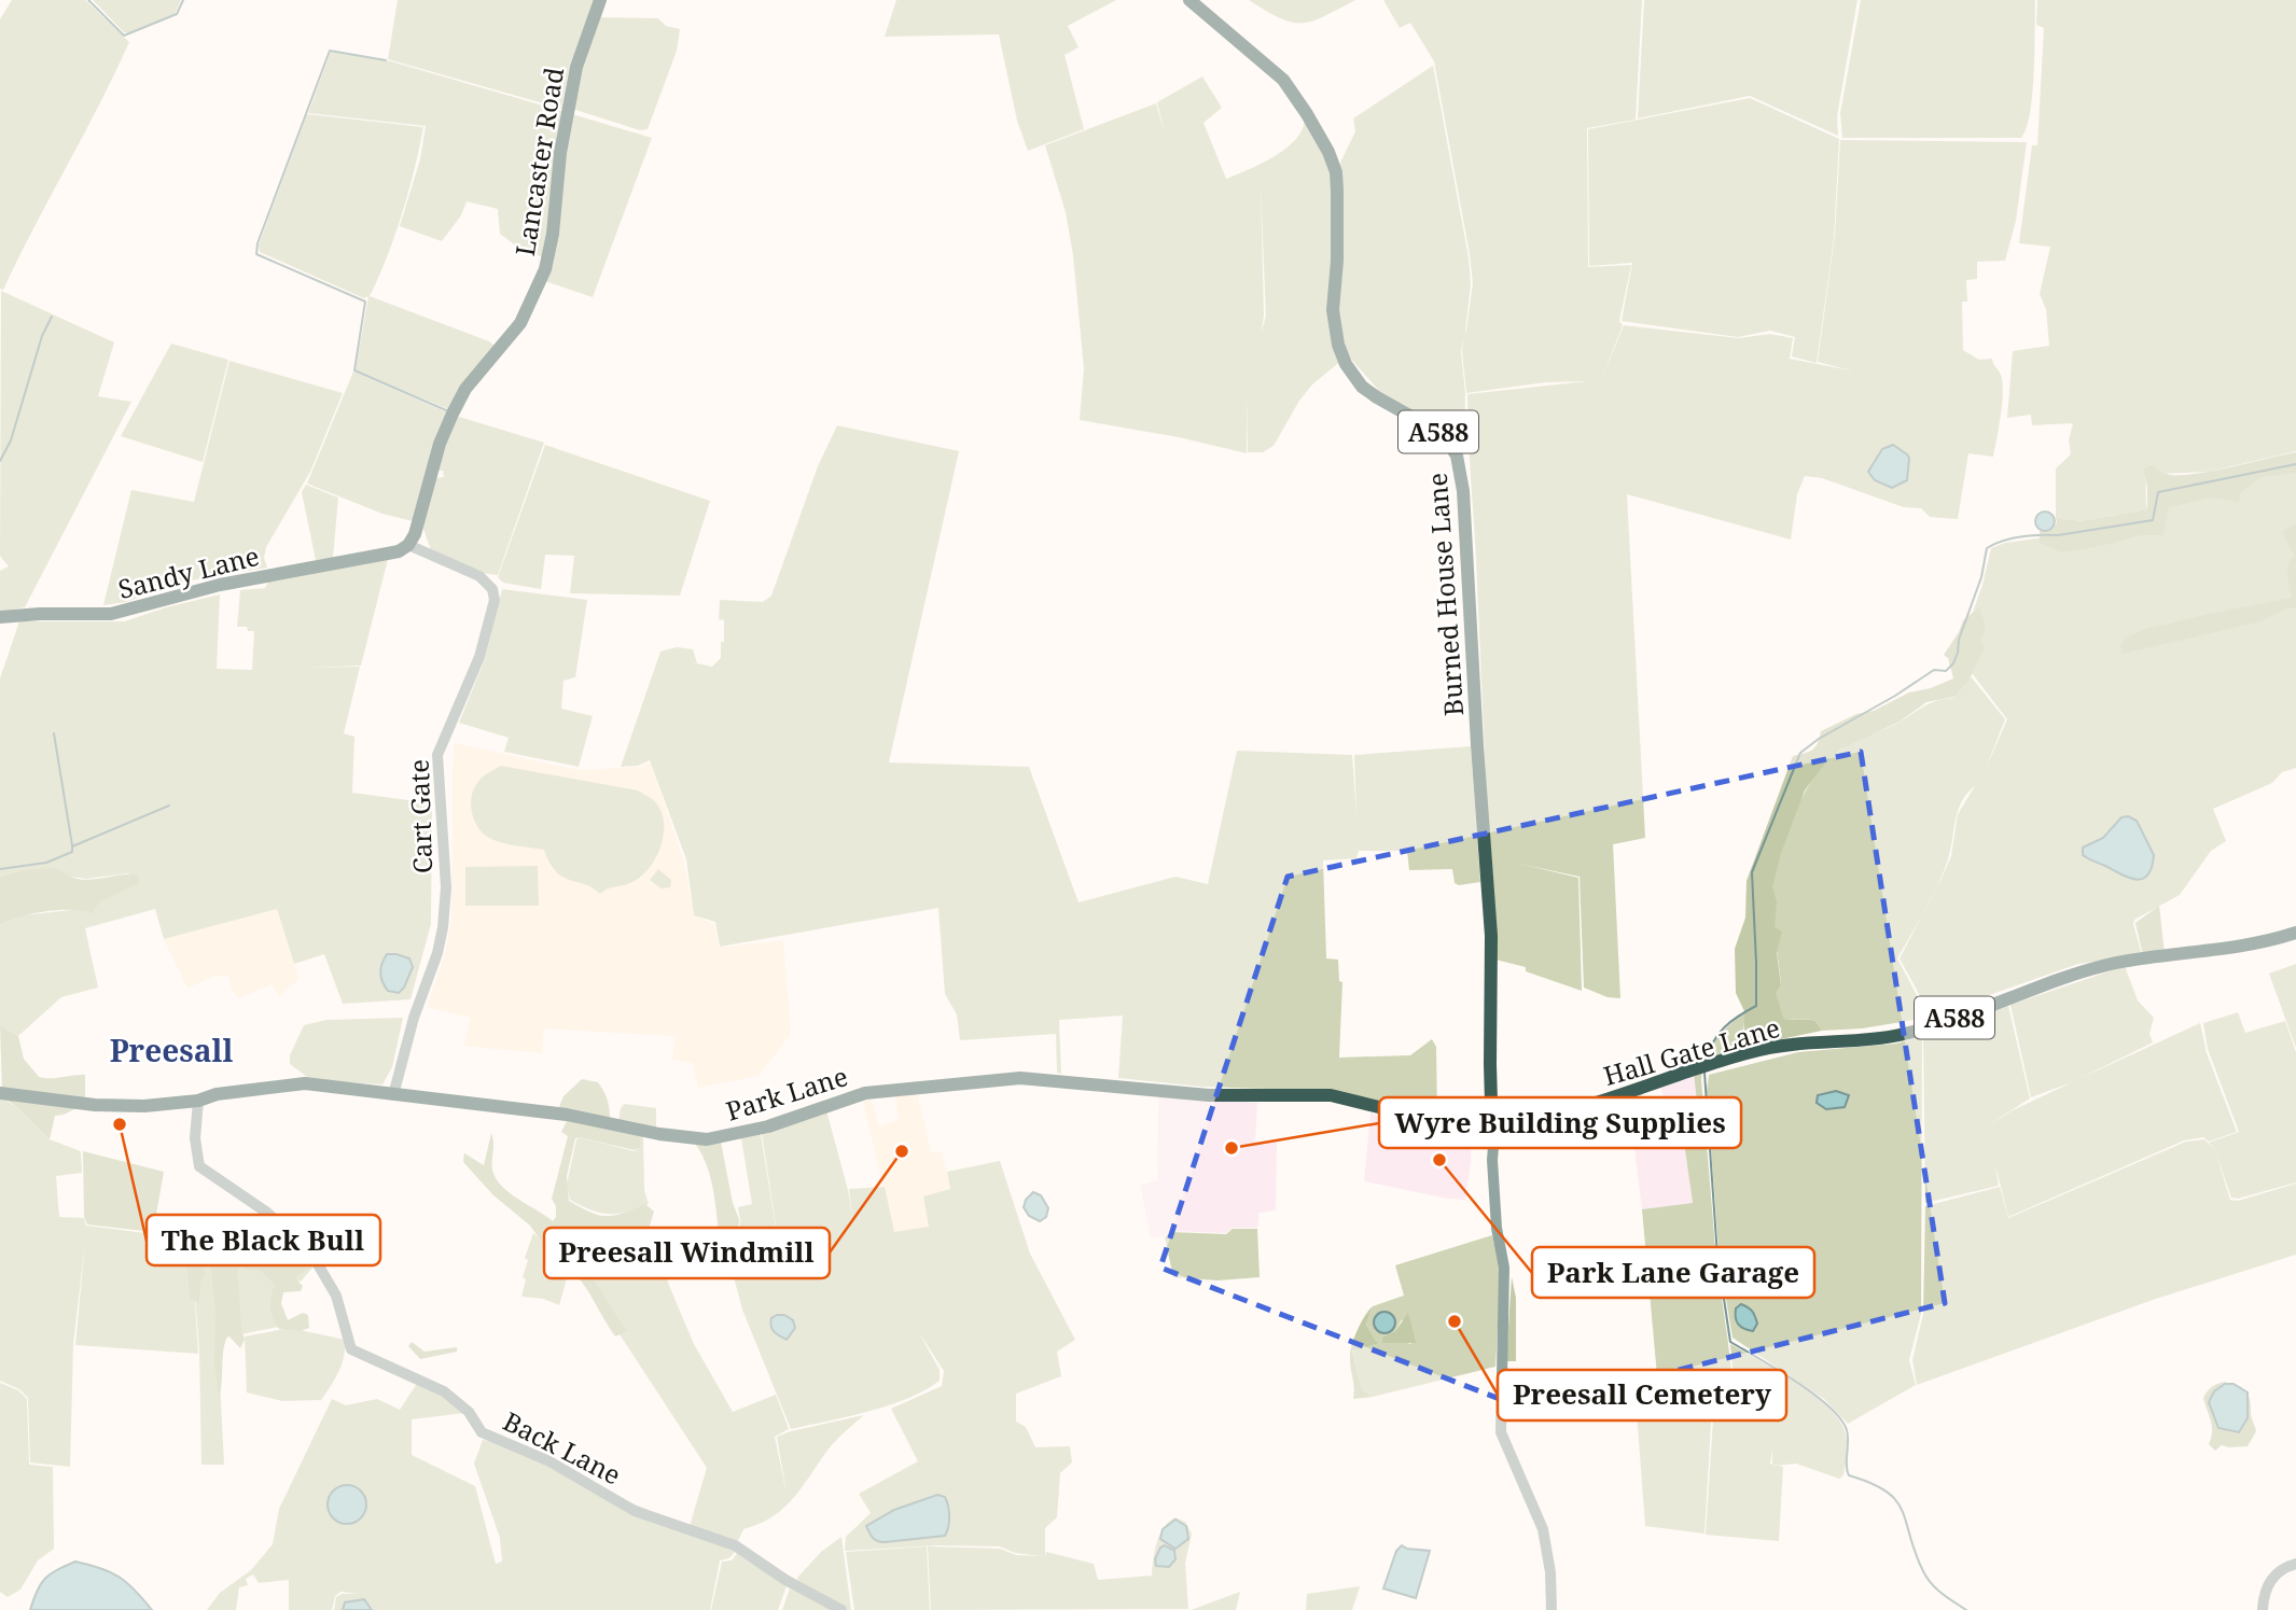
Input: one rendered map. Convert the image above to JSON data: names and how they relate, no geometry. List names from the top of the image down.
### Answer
{
  "streets": {
    "main road": [
      "Lancaster Road",
      "A588",
      "Sandy Lane",
      "Burned House Lane",
      "Hall Gate Lane",
      "Park Lane"
    ],
    "street": ["Cart Gate", "Back Lane"]
  },
  "crossings": [
    ["Lancaster Road", "Sandy Lane"],
    ["Lancaster Road", "Cart Gate"],
    ["Sandy Lane", "Cart Gate"],
    ["Burned House Lane", "Hall Gate Lane"],
    ["Burned House Lane", "Park Lane"],
    ["Cart Gate", "Park Lane"],
    ["Hall Gate Lane", "Park Lane"],
    ["Park Lane", "Back Lane"]
  ],
  "districts": ["Preesall"],
  "places": [
    "The Black Bull",
    "Wyre Building Supplies",
    "Preesall Windmill",
    "Park Lane Garage",
    "Preesall Cemetery"
  ]
}
